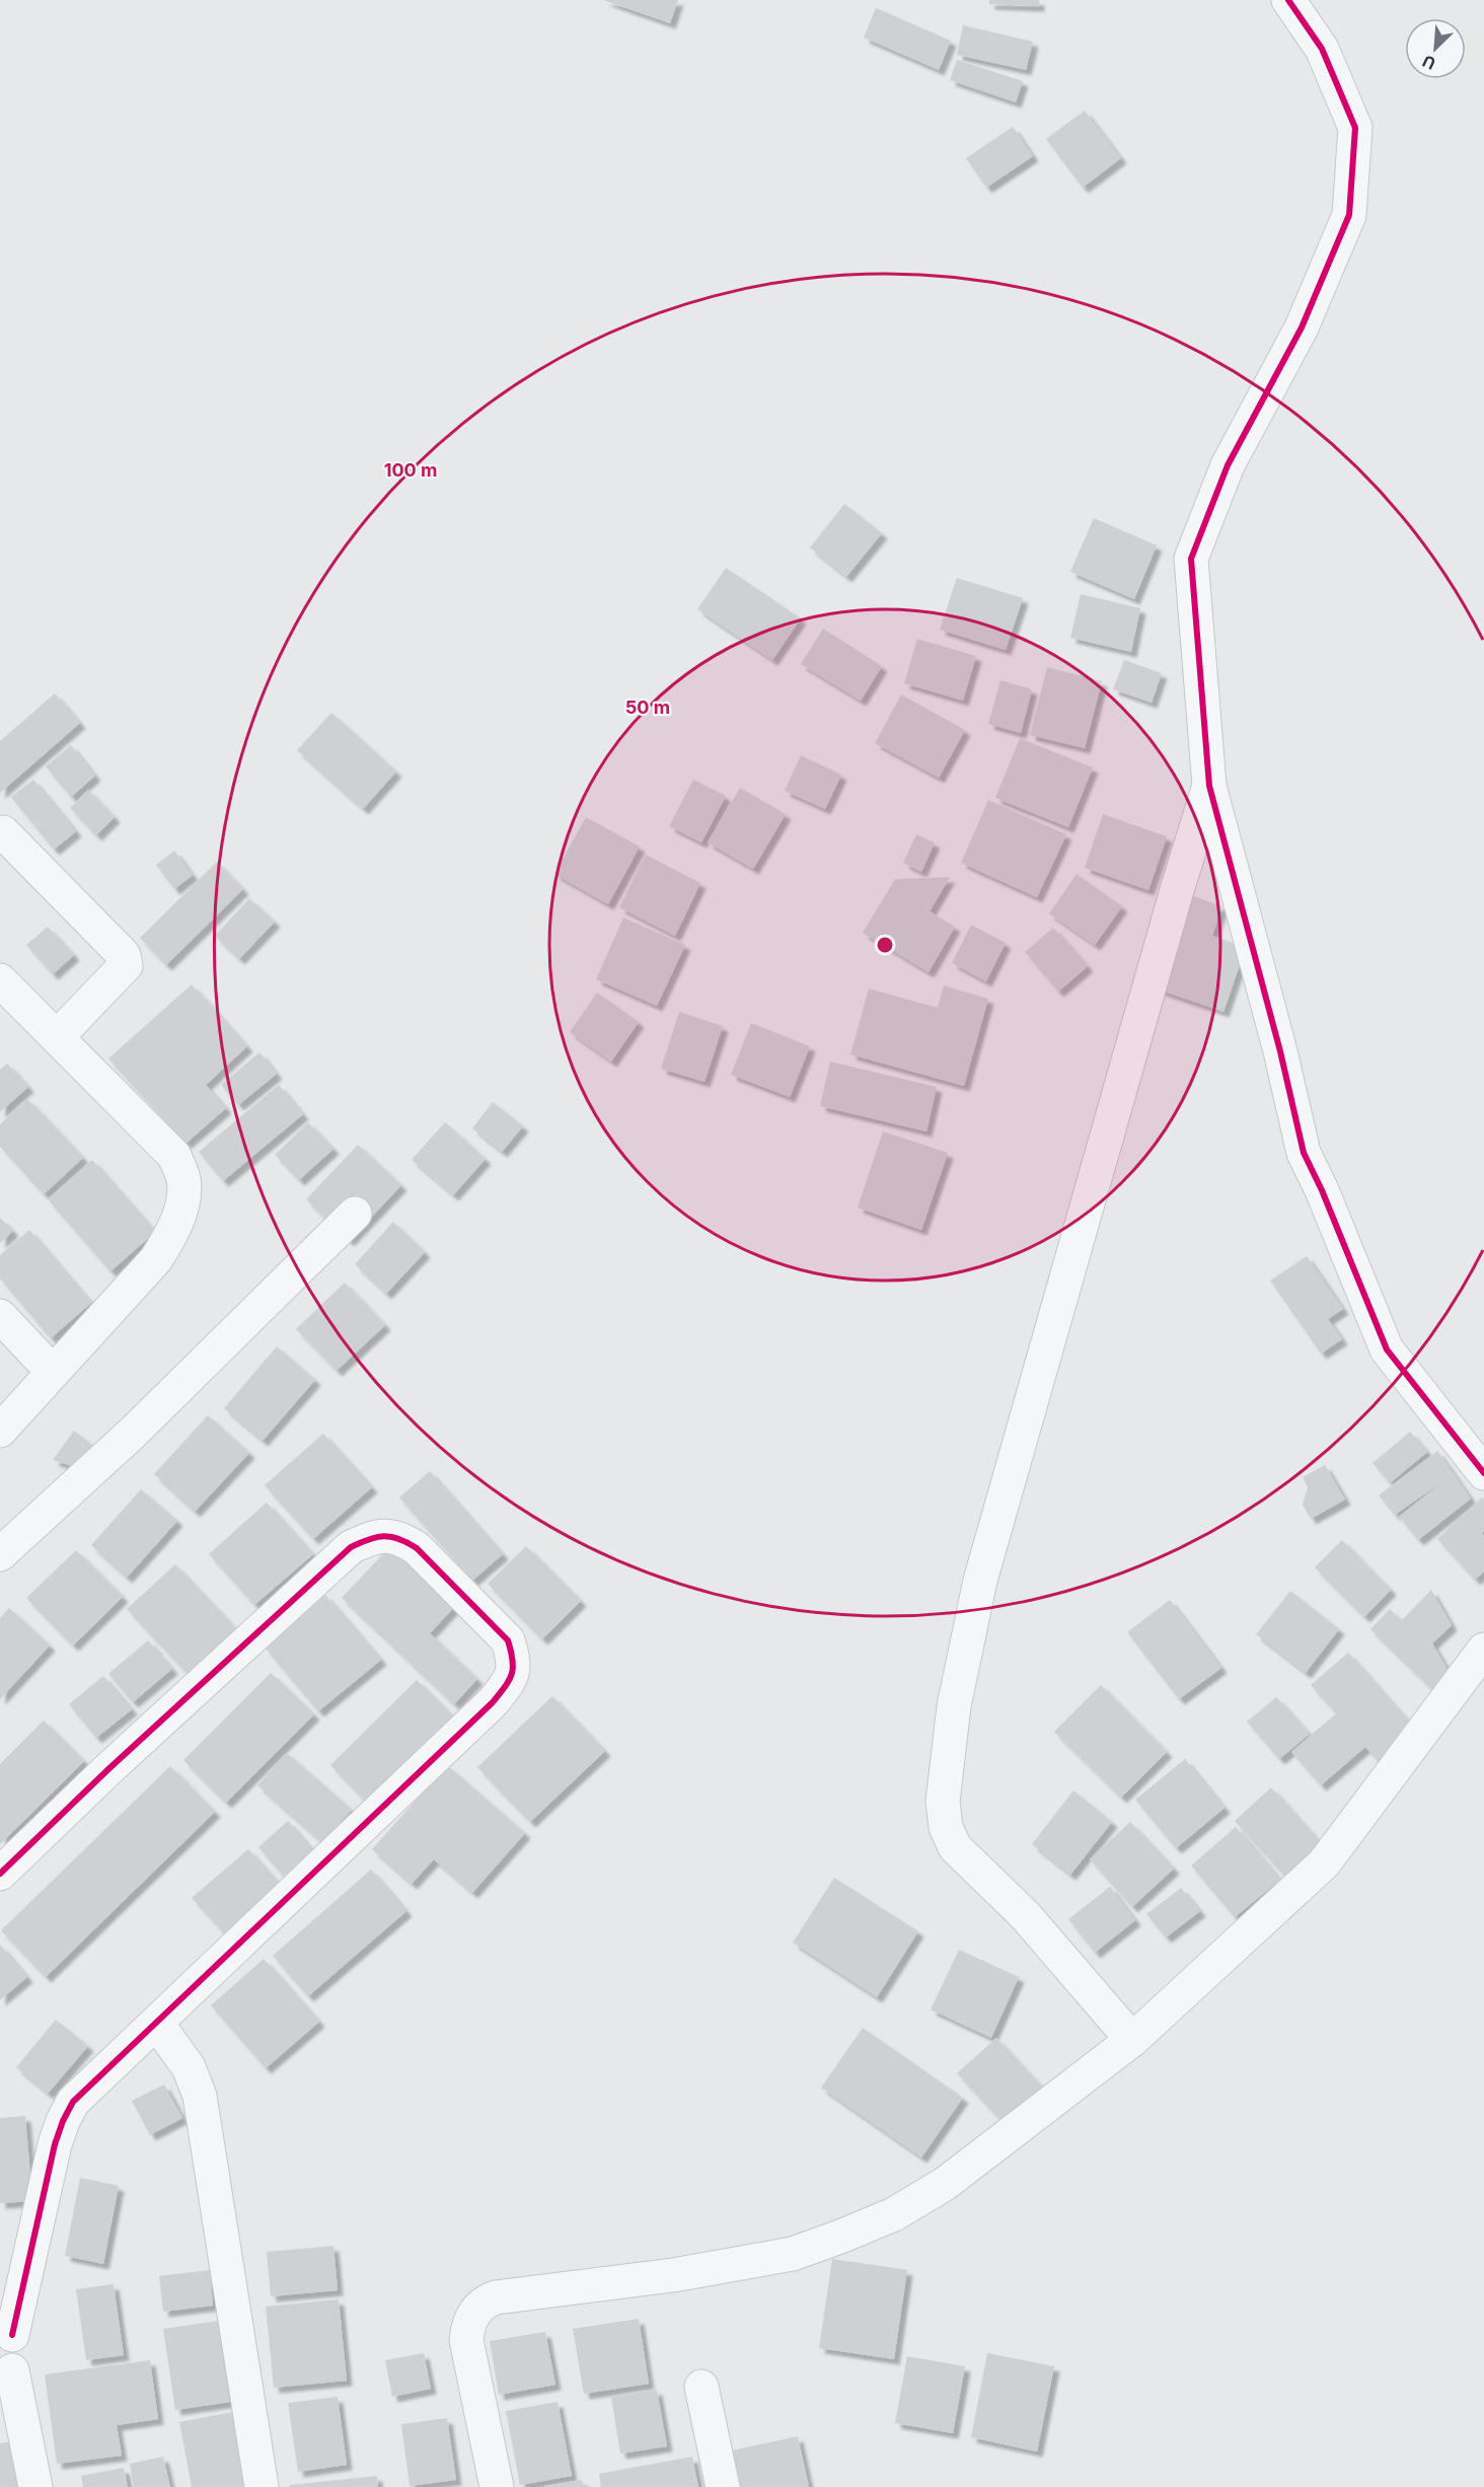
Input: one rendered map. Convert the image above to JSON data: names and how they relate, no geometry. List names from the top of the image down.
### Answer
{
  "north": "bottom left",
  "rings": ["100 m", "50 m"]
}
